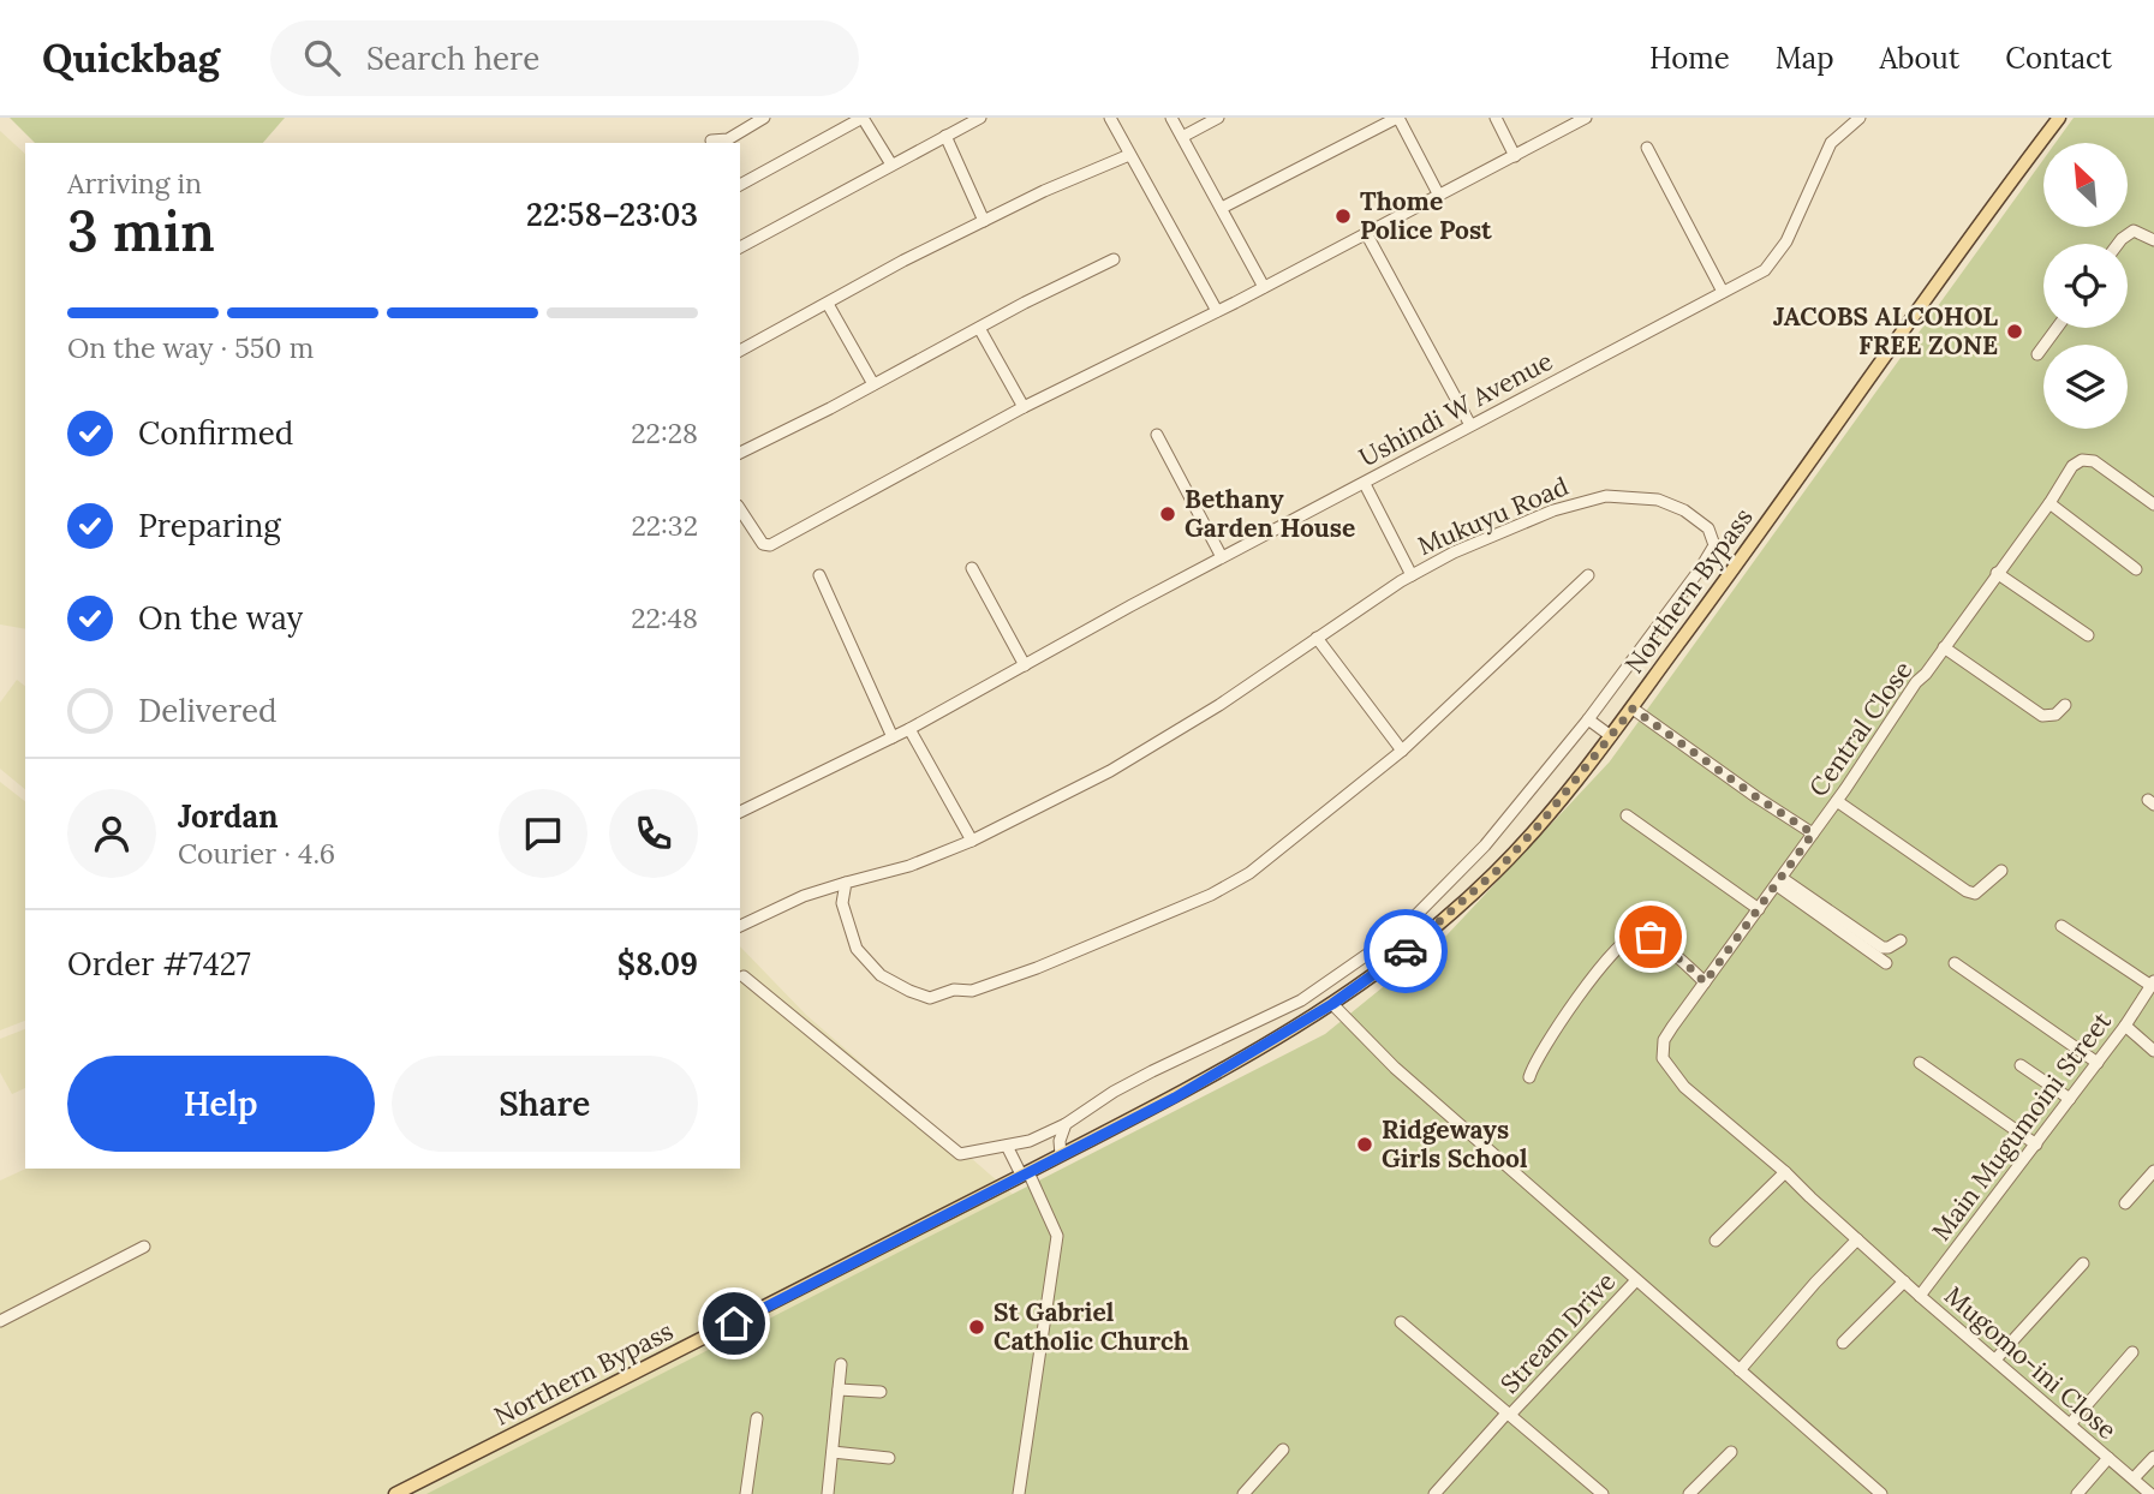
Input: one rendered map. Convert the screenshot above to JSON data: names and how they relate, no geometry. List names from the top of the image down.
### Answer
{
  "streets": {
    "main road": ["Northern Bypass"],
    "street": [
      "Ushindi W Avenue",
      "Mukuyu Road",
      "Central Close",
      "Main Mugumoini Street",
      "Stream Drive",
      "Mugomo-ini Close"
    ]
  },
  "crossings": [
    ["Central Close", "Main Mugumoini Street"],
    ["Central Close", "Mugomo-ini Close"],
    ["Main Mugumoini Street", "Mugomo-ini Close"]
  ],
  "places": [
    "Thome Police Post",
    "JACOBS ALCOHOL FREE ZONE",
    "Bethany Garden House",
    "Ridgeways Girls School",
    "St Gabriel Catholic Church"
  ],
  "north": "top left",
  "page": {
    "header": "Quickbag",
    "search": "Search here",
    "nav": [
      "Home",
      "Map",
      "About",
      "Contact"
    ],
    "heading": ["3 min", "Arriving in", "22:58–23:03"],
    "panel": [
      "Jordan",
      "Courier · 4.6",
      "Order #7427",
      "$8.09"
    ],
    "bar": "On the way · 550 m",
    "list": [
      ["Confirmed", "22:28"],
      ["Preparing", "22:32"],
      ["On the way", "22:48"],
      "Delivered"
    ],
    "buttons": ["Help", "Share"]
  }
}
